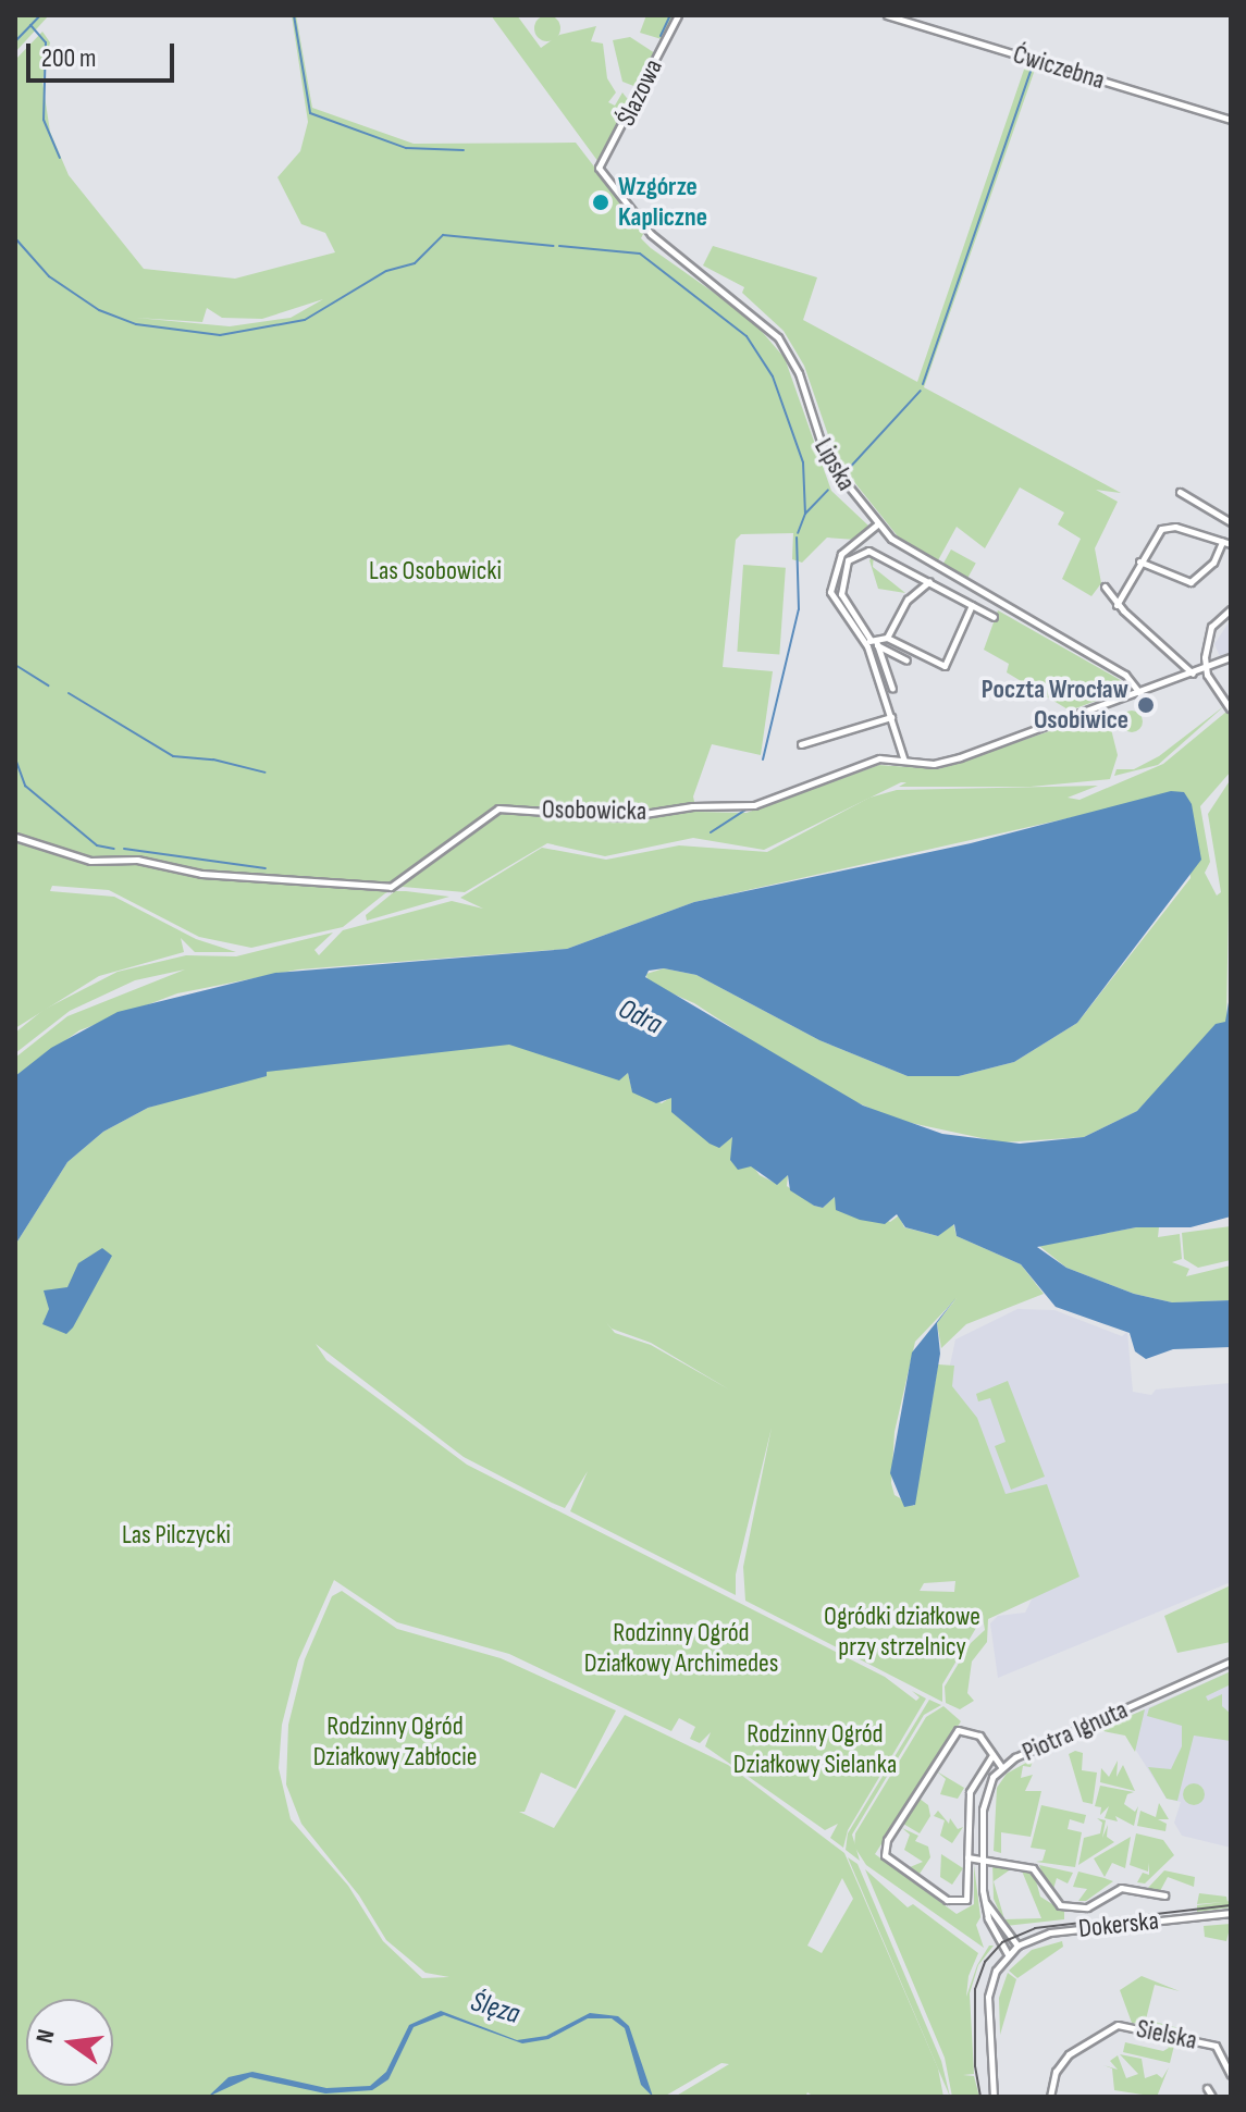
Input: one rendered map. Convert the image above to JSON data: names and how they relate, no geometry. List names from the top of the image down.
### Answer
{
  "streets": {
    "street": [
      "Ćwiczebna",
      "Ślazowa",
      "Lipska",
      "Osobowicka",
      "Piotra Ignuta",
      "Dokerska",
      "Sielska"
    ]
  },
  "crossings": [
    ["Ślazowa", "Lipska"],
    ["Lipska", "Osobowicka"],
    ["Piotra Ignuta", "Dokerska"]
  ],
  "water": ["Odra", "Ślęza"],
  "parks": [
    "Las Osobowicki",
    "Las Pilczycki",
    "Ogródki działkowe przy strzelnicy",
    "Rodzinny Ogród Działkowy Archimedes",
    "Rodzinny Ogród Działkowy Zabłocie",
    "Rodzinny Ogród Działkowy Sielanka"
  ],
  "places": ["Wzgórze Kapliczne", "Poczta Wrocław Osobiwice"],
  "scale_bar": "200 m",
  "north": "left"
}
